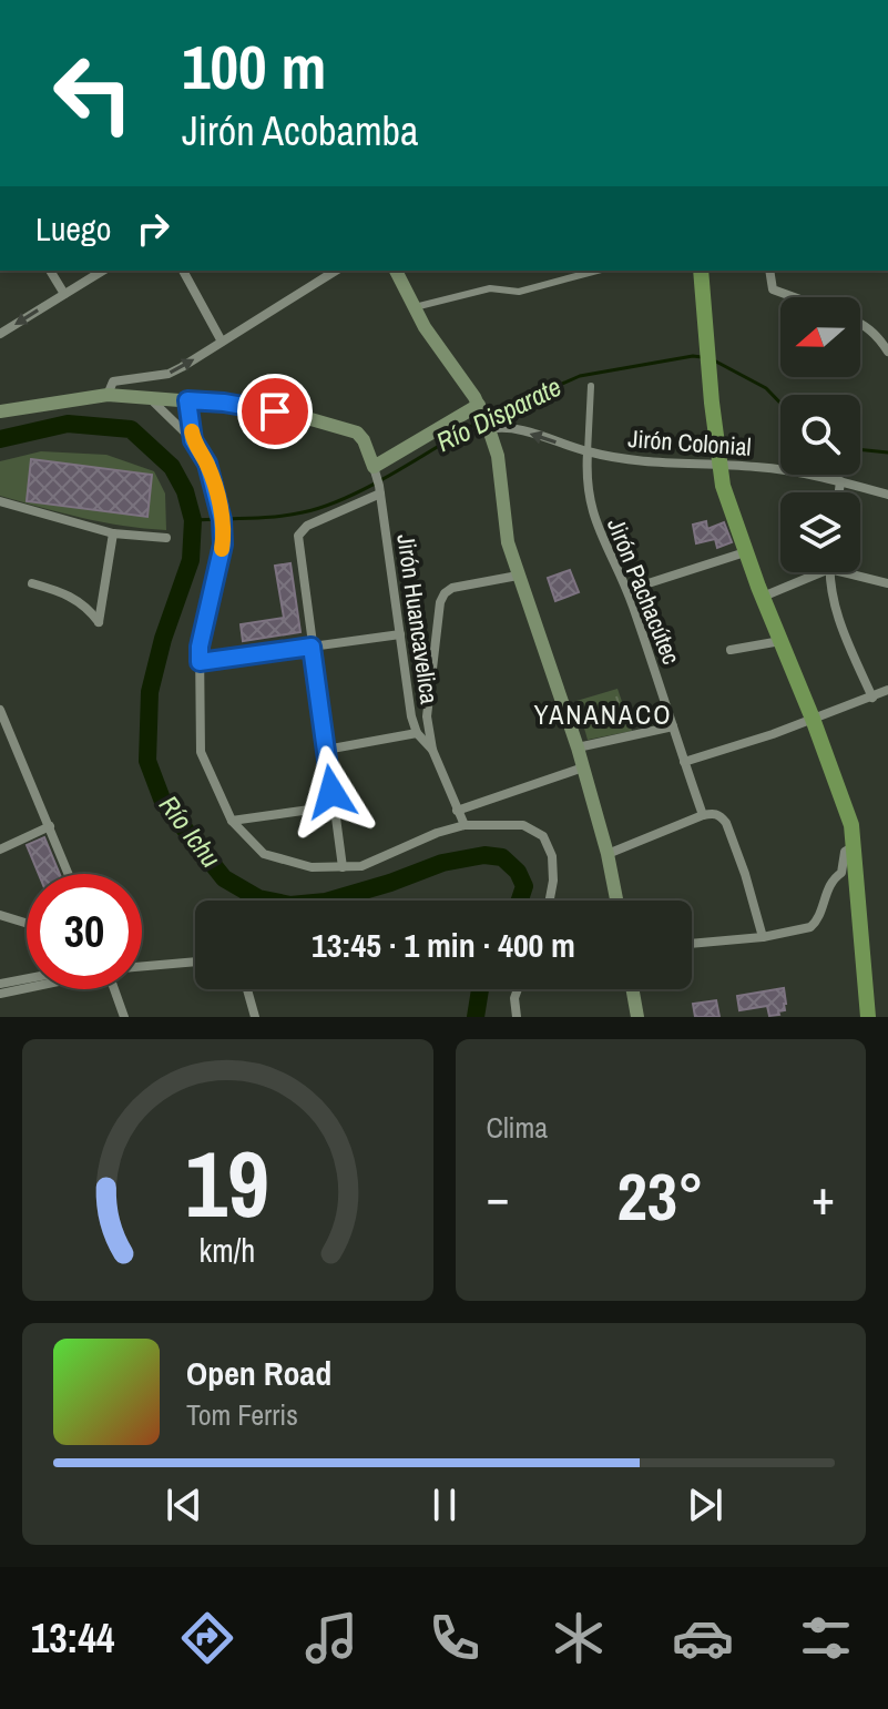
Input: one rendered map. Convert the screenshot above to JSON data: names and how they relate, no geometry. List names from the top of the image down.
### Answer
{
  "streets": {
    "street": ["Jirón Colonial", "Jirón Pachacútec", "Jirón Huancavelica"]
  },
  "crossings": [
    ["Jirón Colonial", "Jirón Pachacútec"]
  ],
  "districts": ["YANANACO"],
  "water": ["Río Disparate", "Río Ichu"],
  "north": "left",
  "page": {
    "turn": ["100 m", "Jirón Acobamba"],
    "then": "Luego",
    "limit": "30",
    "trip": "13:45 · 1 min · 400 m",
    "tile": "Clima",
    "heat": ["−", "23°", "+"],
    "song": ["Open Road", "Tom Ferris"],
    "tabs": "13:44",
    "gauge": ["19", "km/h"]
  }
}
